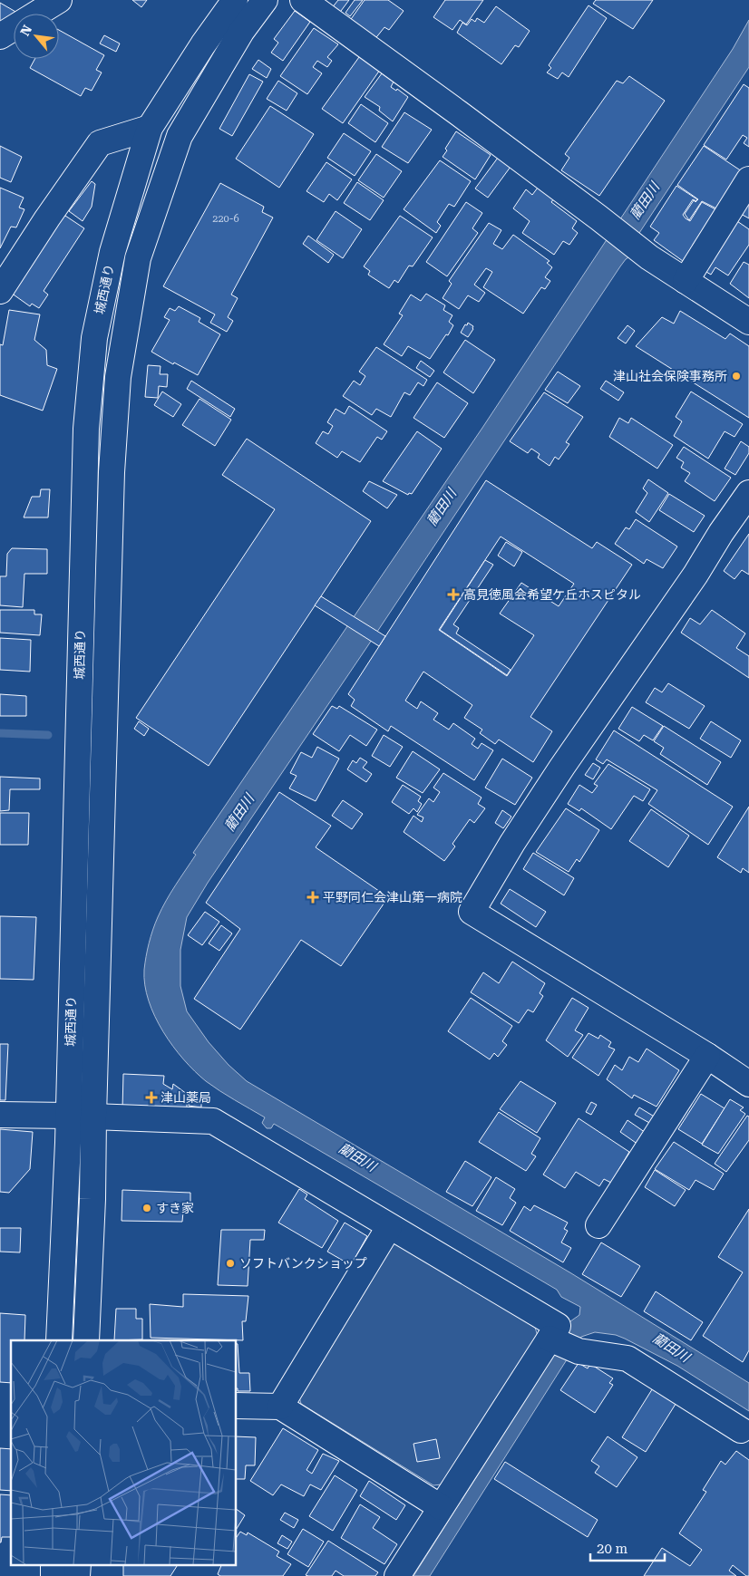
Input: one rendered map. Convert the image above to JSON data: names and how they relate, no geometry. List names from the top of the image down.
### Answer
{
  "streets": {
    "street": ["城西通り"]
  },
  "water": ["藺田川"],
  "places": {
    "other": ["津山社会保険事務所", "すき家", "ソフトバンクショップ"],
    "health": ["高見徳風会希望ケ丘ホスピタル", "平野同仁会津山第一病院", "津山薬局"]
  },
  "house_numbers": ["220-6"],
  "scale_bar": "20 m",
  "north": "top left"
}
